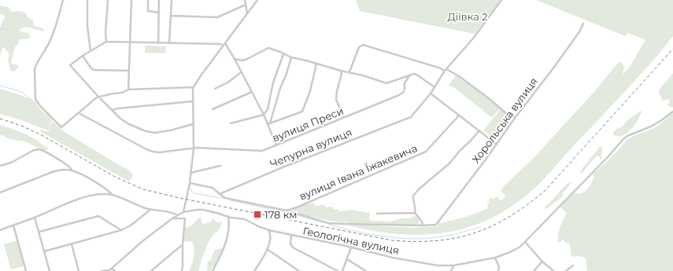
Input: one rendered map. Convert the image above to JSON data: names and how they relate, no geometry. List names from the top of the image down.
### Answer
{
  "streets": {
    "street": [
      "Хорольська вулиця",
      "вулиця Преси",
      "Чепурна вулиця",
      "вулиця Івана Їжакевича",
      "Геологічна вулиця"
    ]
  },
  "parks": ["Діївка 2"],
  "places": {
    "transit": ["178 км"]
  }
}
